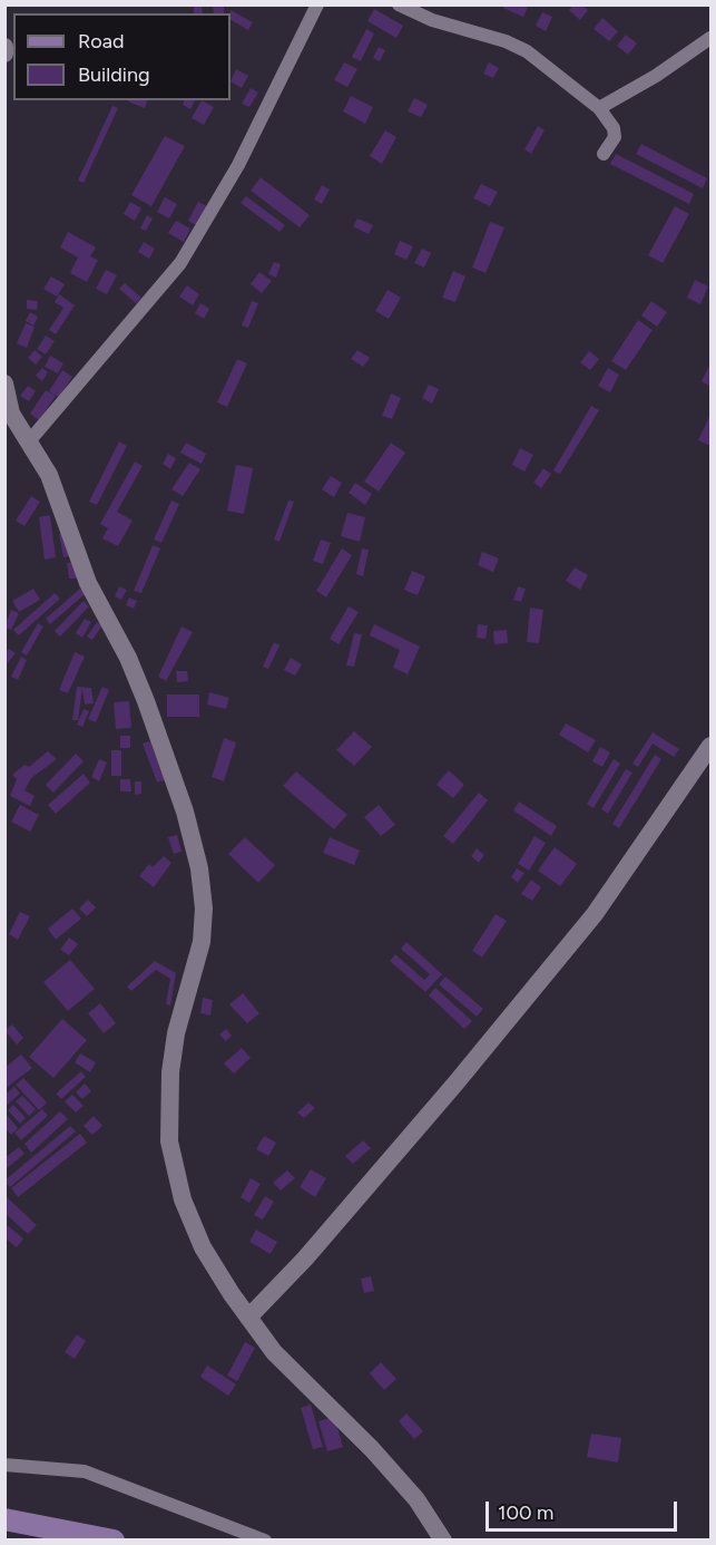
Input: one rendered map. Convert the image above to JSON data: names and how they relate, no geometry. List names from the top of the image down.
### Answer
{
  "legend": ["Road", "Building"],
  "scale_bar": "100 m"
}
